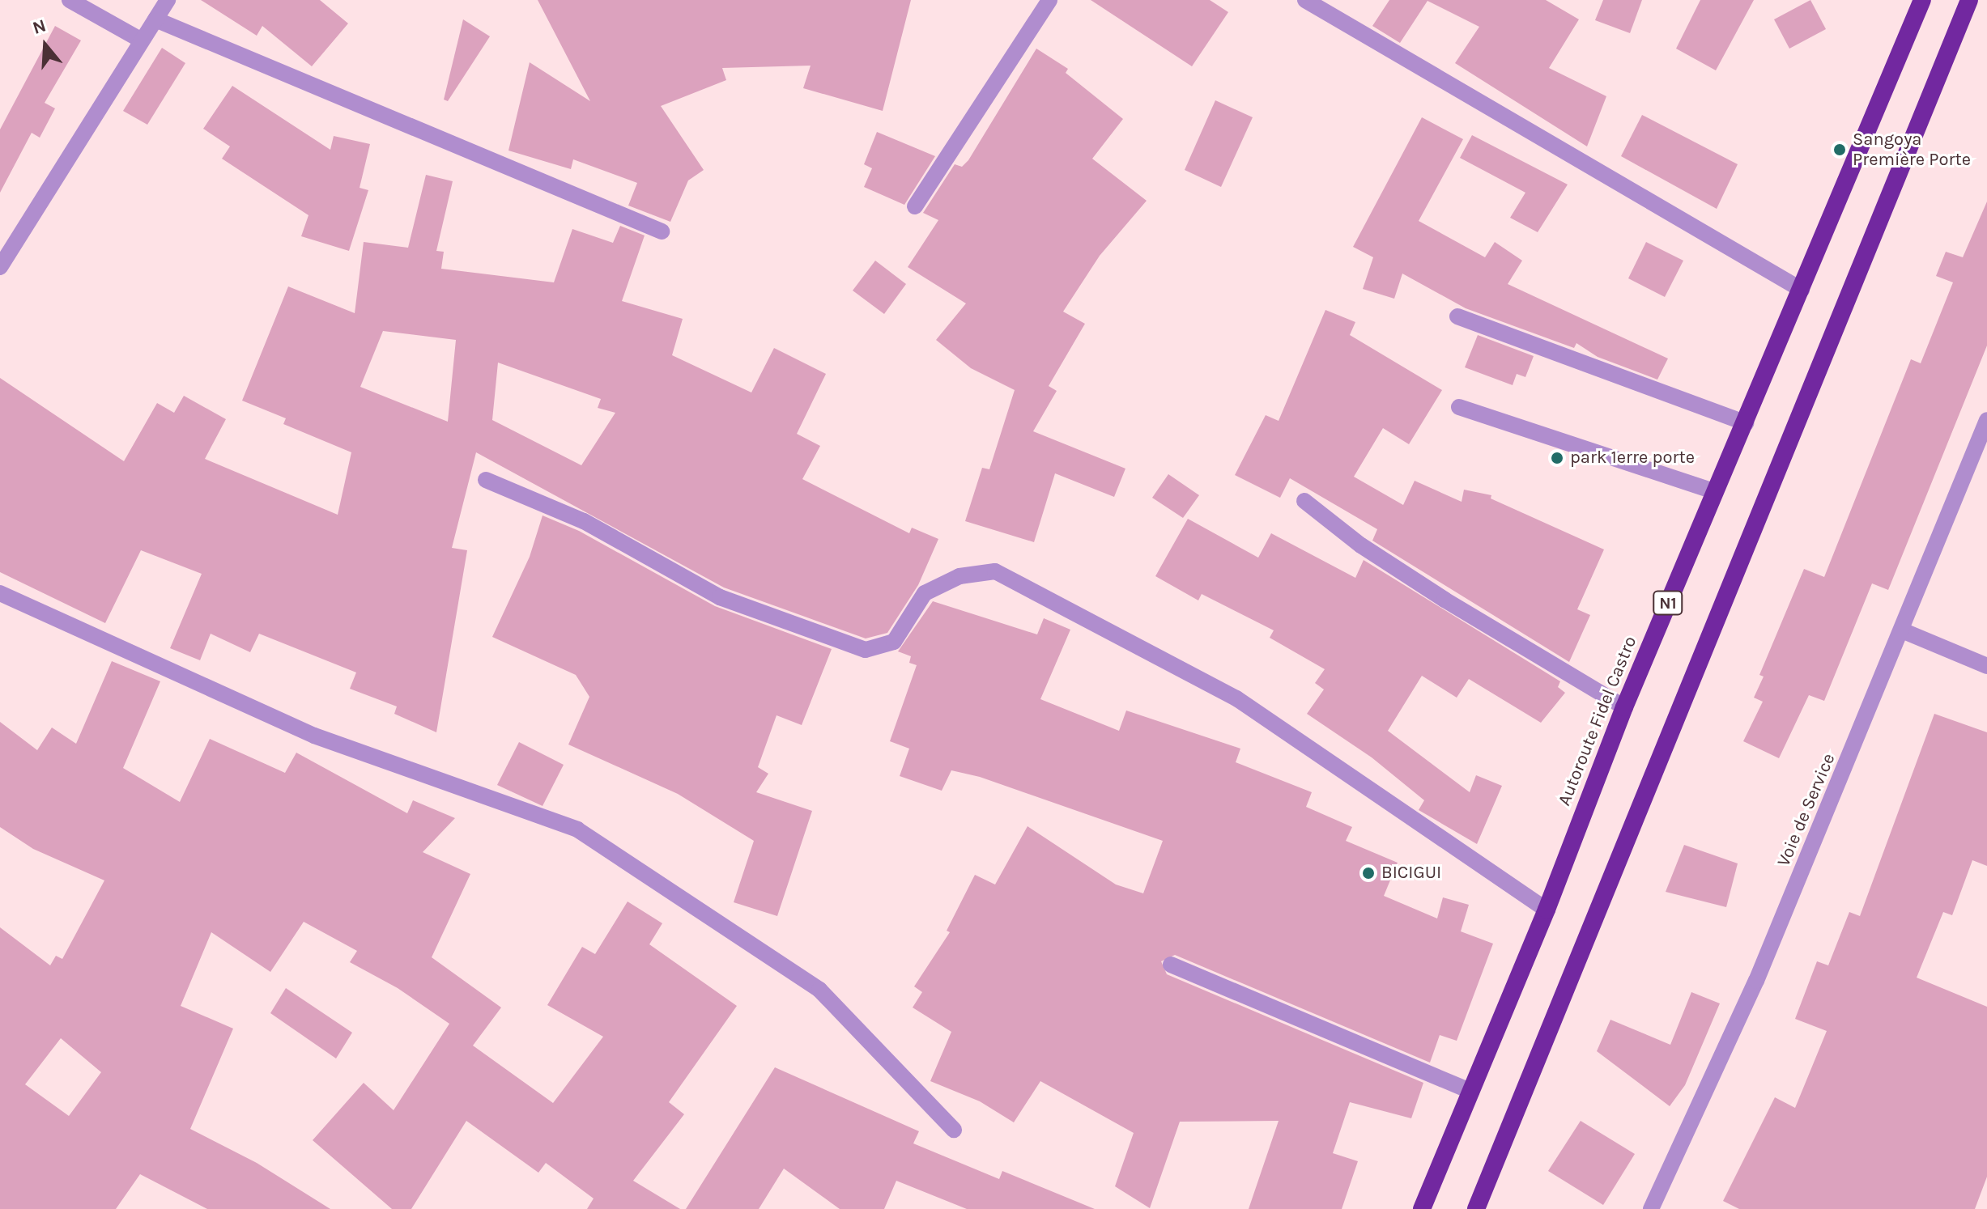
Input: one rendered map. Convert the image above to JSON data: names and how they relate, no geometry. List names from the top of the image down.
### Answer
{
  "streets": {
    "highway": ["N1", "Autoroute Fidel Castro"],
    "street": ["Voie de Service"]
  },
  "places": ["Sangoya Première Porte", "park 1erre porte", "BICIGUI"],
  "north": "top"
}
